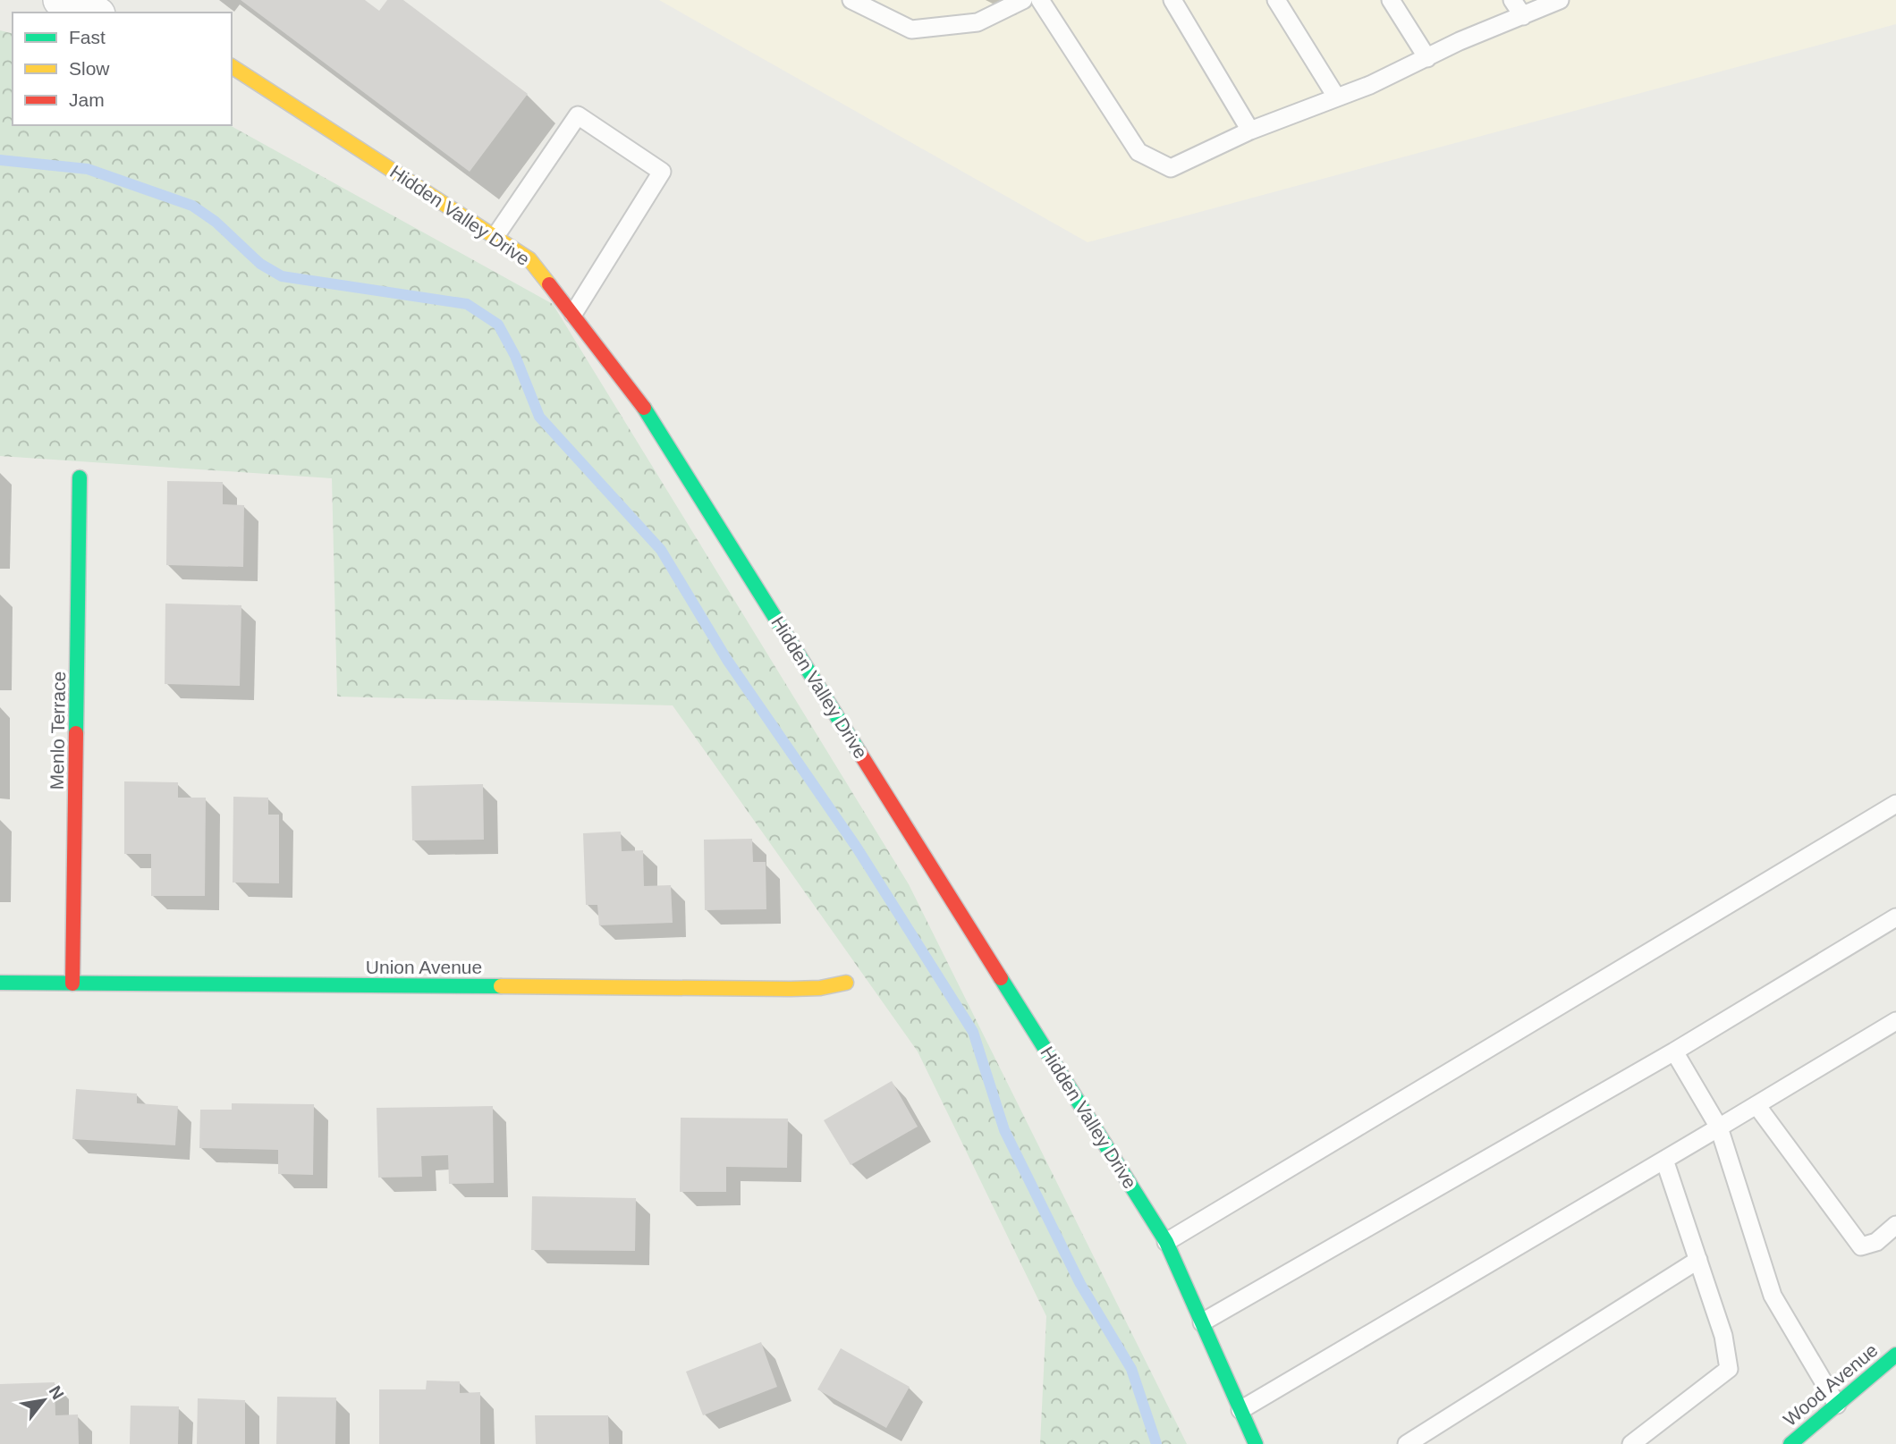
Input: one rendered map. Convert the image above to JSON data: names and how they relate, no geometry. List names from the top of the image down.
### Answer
{
  "streets": {
    "street": [
      "Hidden Valley Drive",
      "Menlo Terrace",
      "Union Avenue",
      "Wood Avenue"
    ]
  },
  "crossings": [
    ["Menlo Terrace", "Union Avenue"]
  ],
  "legend": ["Fast", "Slow", "Jam"],
  "north": "top right"
}
